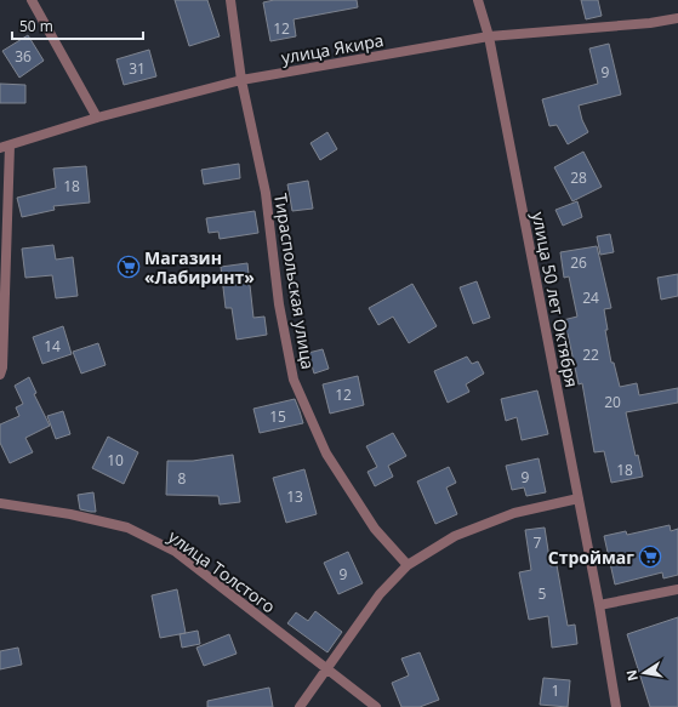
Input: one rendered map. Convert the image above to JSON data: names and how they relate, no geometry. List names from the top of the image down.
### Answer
{
  "streets": {
    "street": [
      "улица Якира",
      "Тираспольская улица",
      "улица 50 лет Октября",
      "улица Толстого"
    ]
  },
  "crossings": [
    ["улица Якира", "Тираспольская улица"],
    ["улица Якира", "улица 50 лет Октября"]
  ],
  "places": {
    "supermarket": ["Магазин «Лабиринт»", "Строймаг"]
  },
  "house_numbers": [
    "12",
    "36",
    "31",
    "9",
    "28",
    "18",
    "26",
    "24",
    "14",
    "22",
    "12",
    "20",
    "15",
    "10",
    "18",
    "9",
    "8",
    "13",
    "7",
    "9",
    "5",
    "1"
  ],
  "scale_bar": "50 m",
  "north": "left"
}
